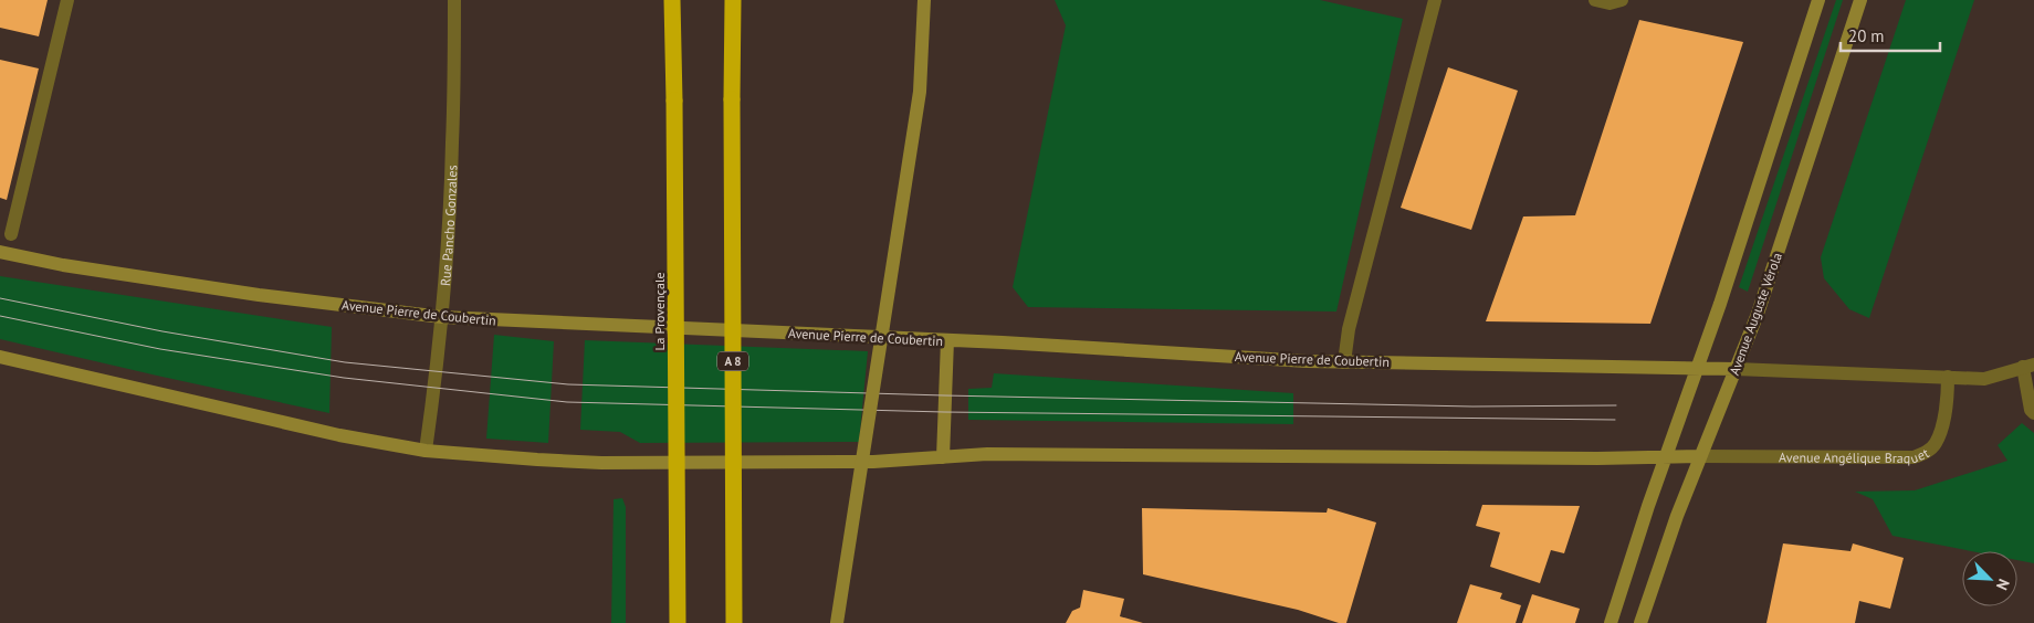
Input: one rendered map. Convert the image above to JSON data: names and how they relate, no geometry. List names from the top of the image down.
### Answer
{
  "streets": {
    "highway": ["La Provençale", "A 8"],
    "main road": ["Avenue Pierre de Coubertin", "Avenue Auguste Vérola"],
    "street": ["Rue Pancho Gonzales", "Avenue Angélique Braquet"]
  },
  "crossings": [
    ["Rue Pancho Gonzales", "Avenue Pierre de Coubertin"],
    ["Avenue Pierre de Coubertin", "Avenue Auguste Vérola"],
    ["Avenue Auguste Vérola", "Avenue Angélique Braquet"]
  ],
  "scale_bar": "20 m",
  "north": "bottom right"
}
